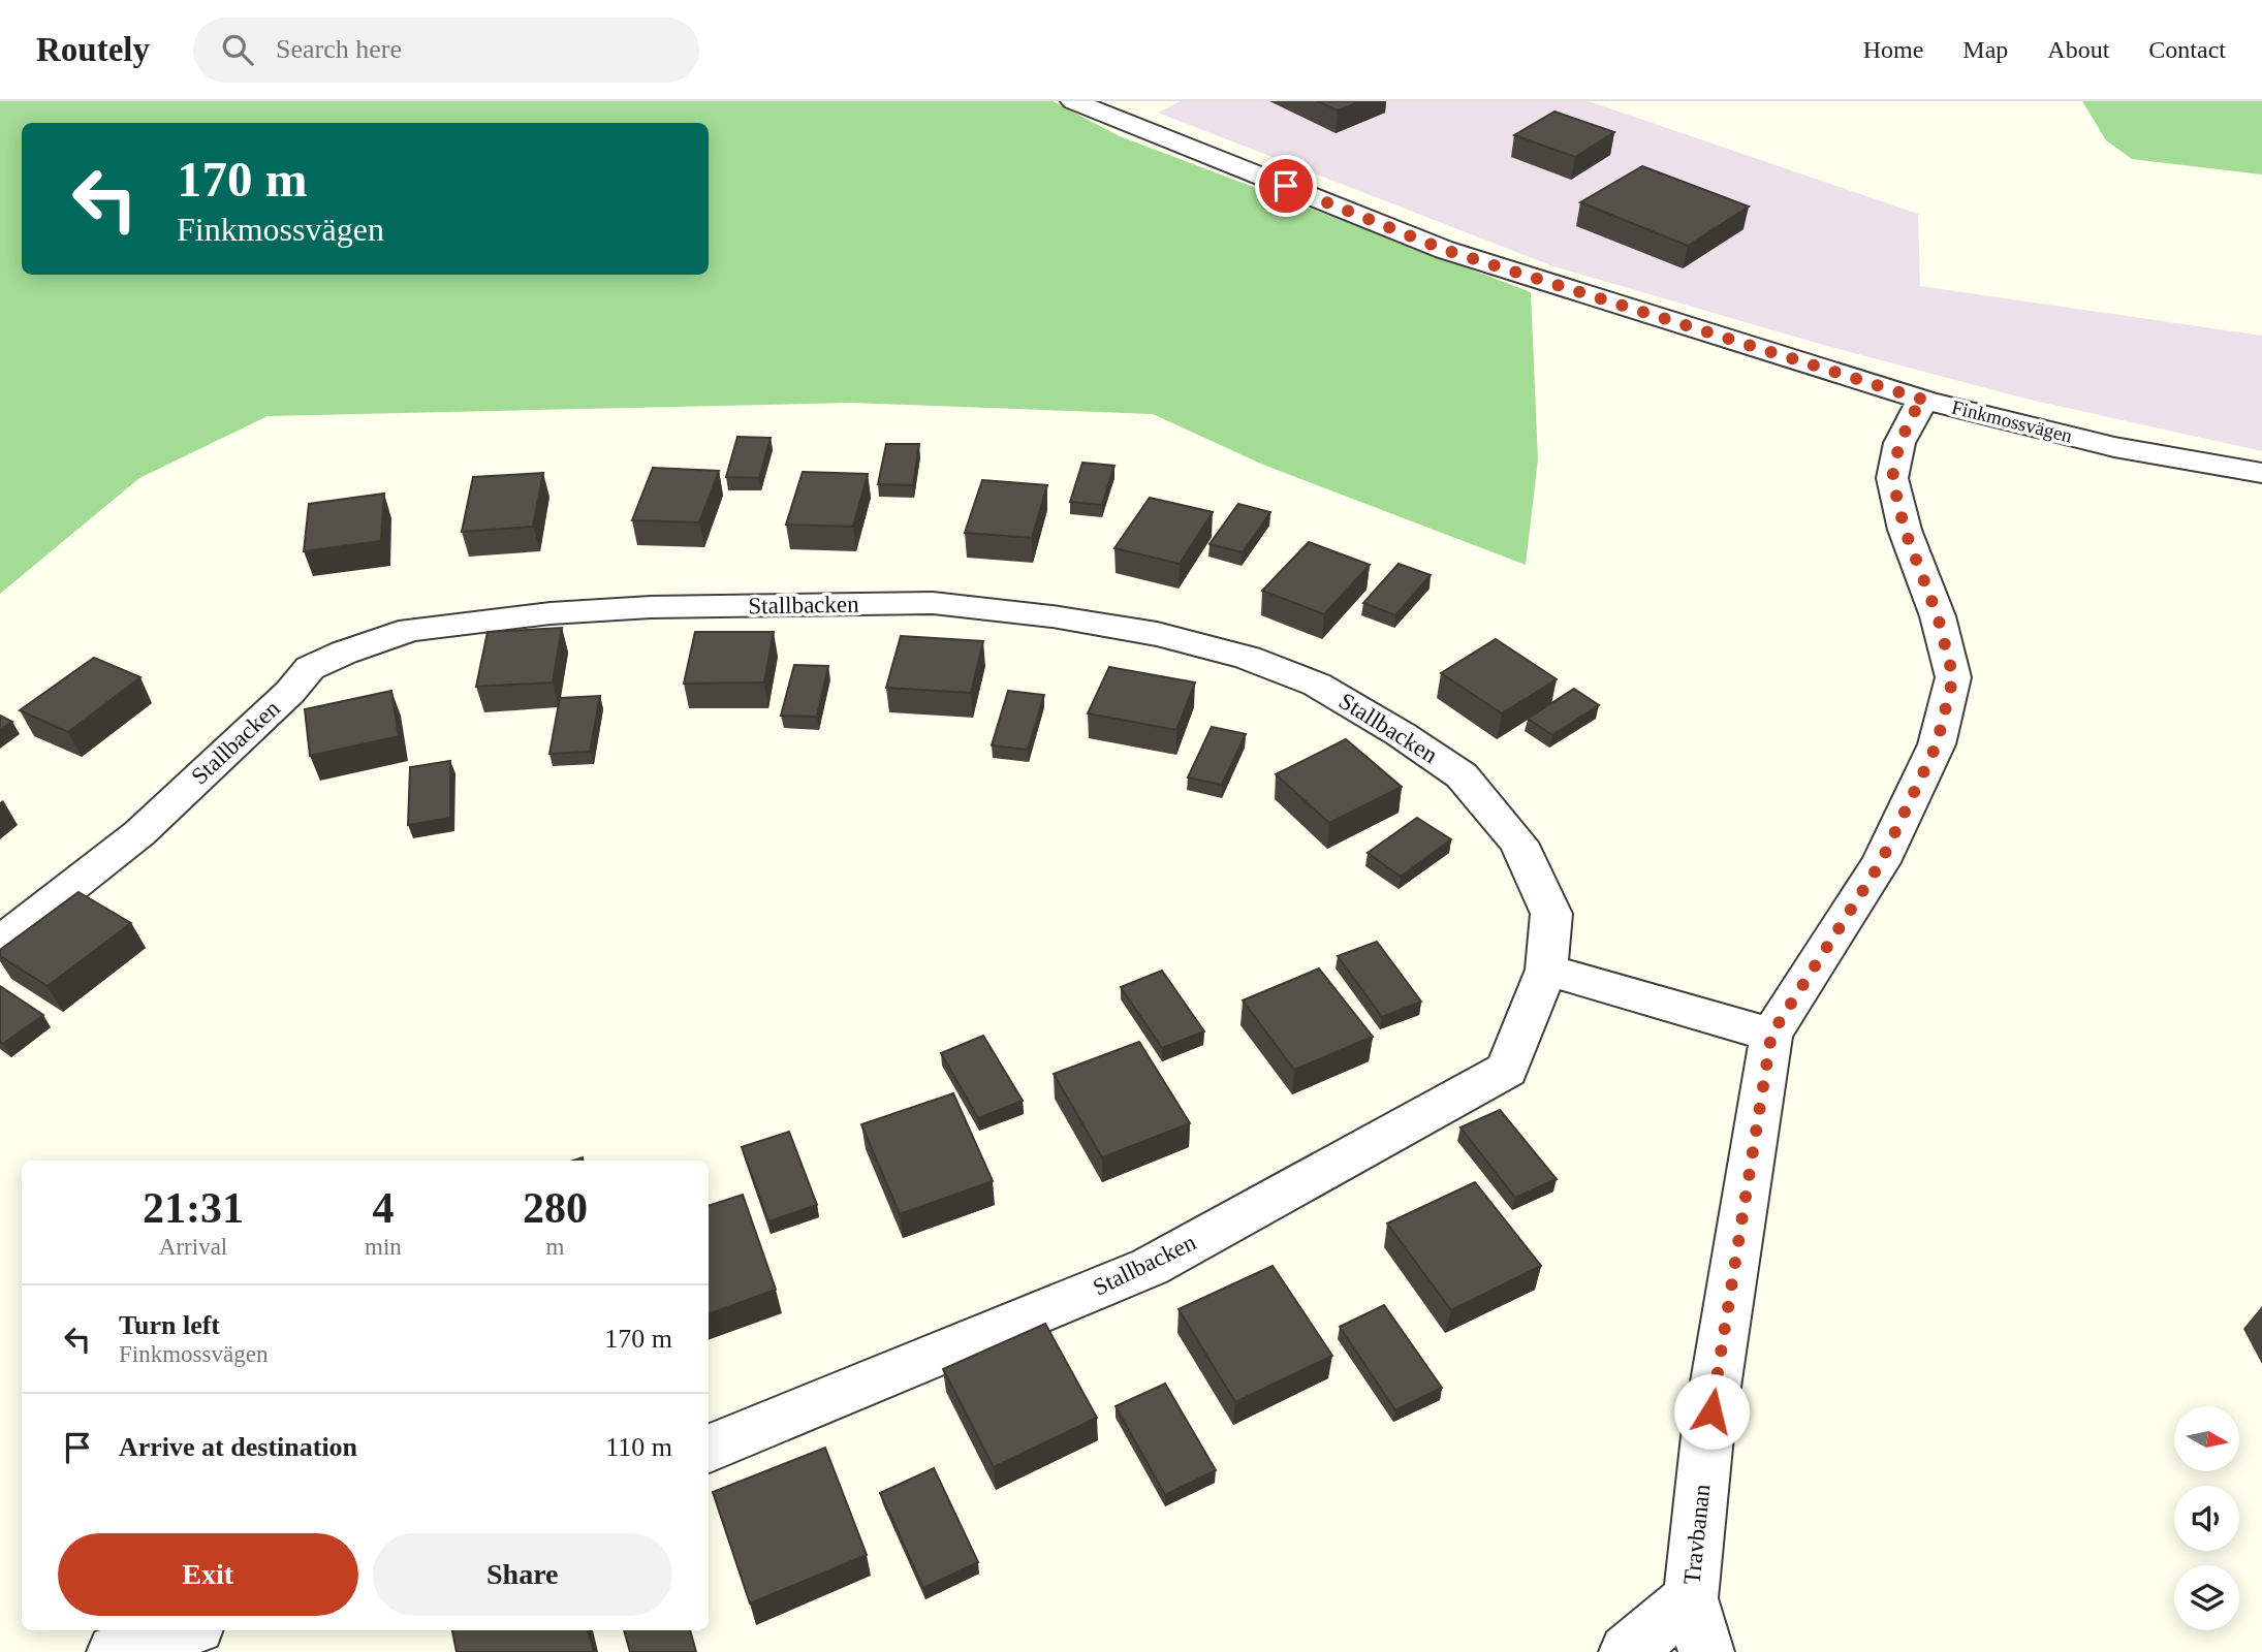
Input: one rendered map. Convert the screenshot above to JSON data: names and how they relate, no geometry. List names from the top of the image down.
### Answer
{
  "streets": {
    "street": ["Finkmossvägen", "Stallbacken", "Travbanan"]
  },
  "crossings": [
    ["Finkmossvägen", "Travbanan"]
  ],
  "north": "right",
  "page": {
    "header": "Routely",
    "search": "Search here",
    "nav": [
      "Home",
      "Map",
      "About",
      "Contact"
    ],
    "turn": ["170 m", "Finkmossvägen"],
    "eta": [
      "21:31",
      "Arrival",
      "4",
      "min",
      "280",
      "m"
    ],
    "list": [
      {
        "name": "Turn left",
        "note": "Finkmossvägen",
        "value": "170 m"
      },
      {
        "name": "Arrive at destination",
        "value": "110 m"
      }
    ],
    "buttons": ["Exit", "Share"]
  }
}
